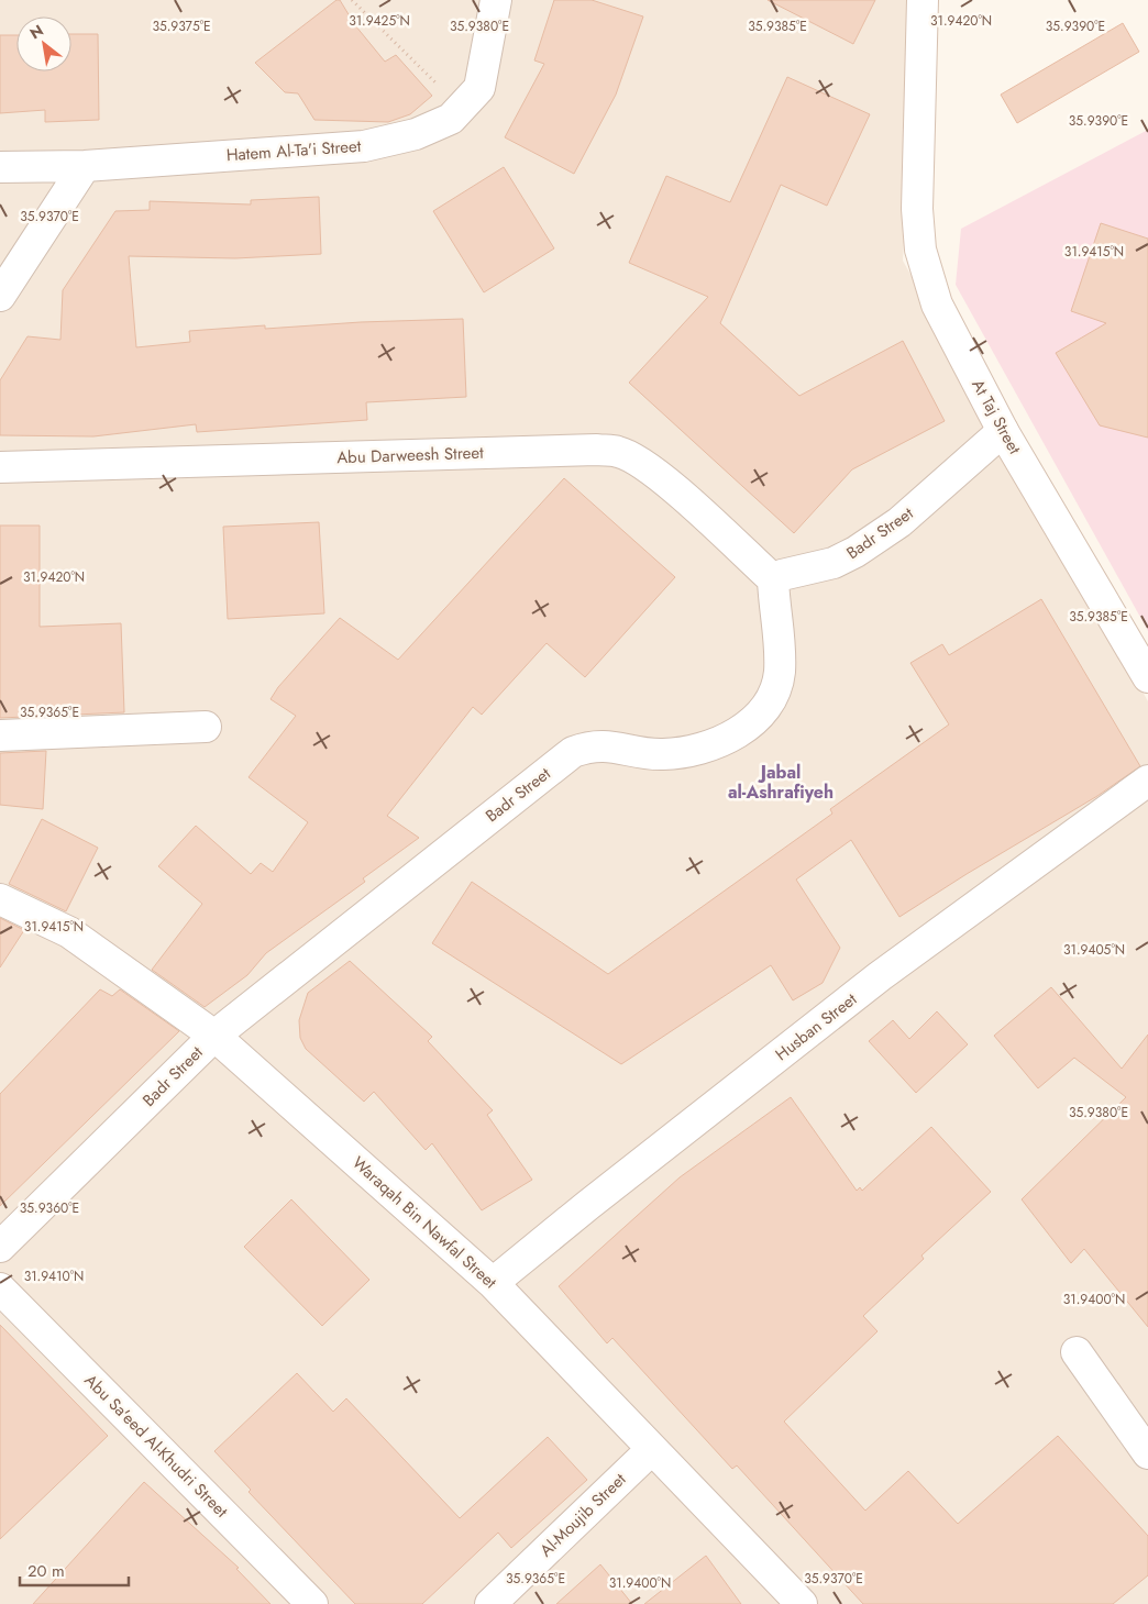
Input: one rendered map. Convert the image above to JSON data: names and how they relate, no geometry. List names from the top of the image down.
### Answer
{
  "streets": {
    "street": [
      "Hatem Al-Ta'i Street",
      "At Taj Street",
      "Abu Darweesh Street",
      "Badr Street",
      "Husban Street",
      "Waraqah Bin Nawfal Street",
      "Abu Sa'eed Al-Khudri Street",
      "Al-Moujib Street"
    ]
  },
  "crossings": [
    ["At Taj Street", "Badr Street"],
    ["Abu Darweesh Street", "Badr Street"],
    ["Badr Street", "Waraqah Bin Nawfal Street"],
    ["Husban Street", "Waraqah Bin Nawfal Street"],
    ["Waraqah Bin Nawfal Street", "Al-Moujib Street"]
  ],
  "districts": ["Jabal al-Ashrafiyeh"],
  "scale_bar": "20 m",
  "north": "top left",
  "coordinates": [
    "31.9425°N",
    "31.9420°N",
    "35.9390°E",
    "35.9375°E",
    "35.9380°E",
    "35.9385°E",
    "35.9370°E",
    "31.9415°N",
    "35.9365°E",
    "31.9405°N",
    "35.9360°E",
    "31.9410°N",
    "31.9400°N"
  ]
}
